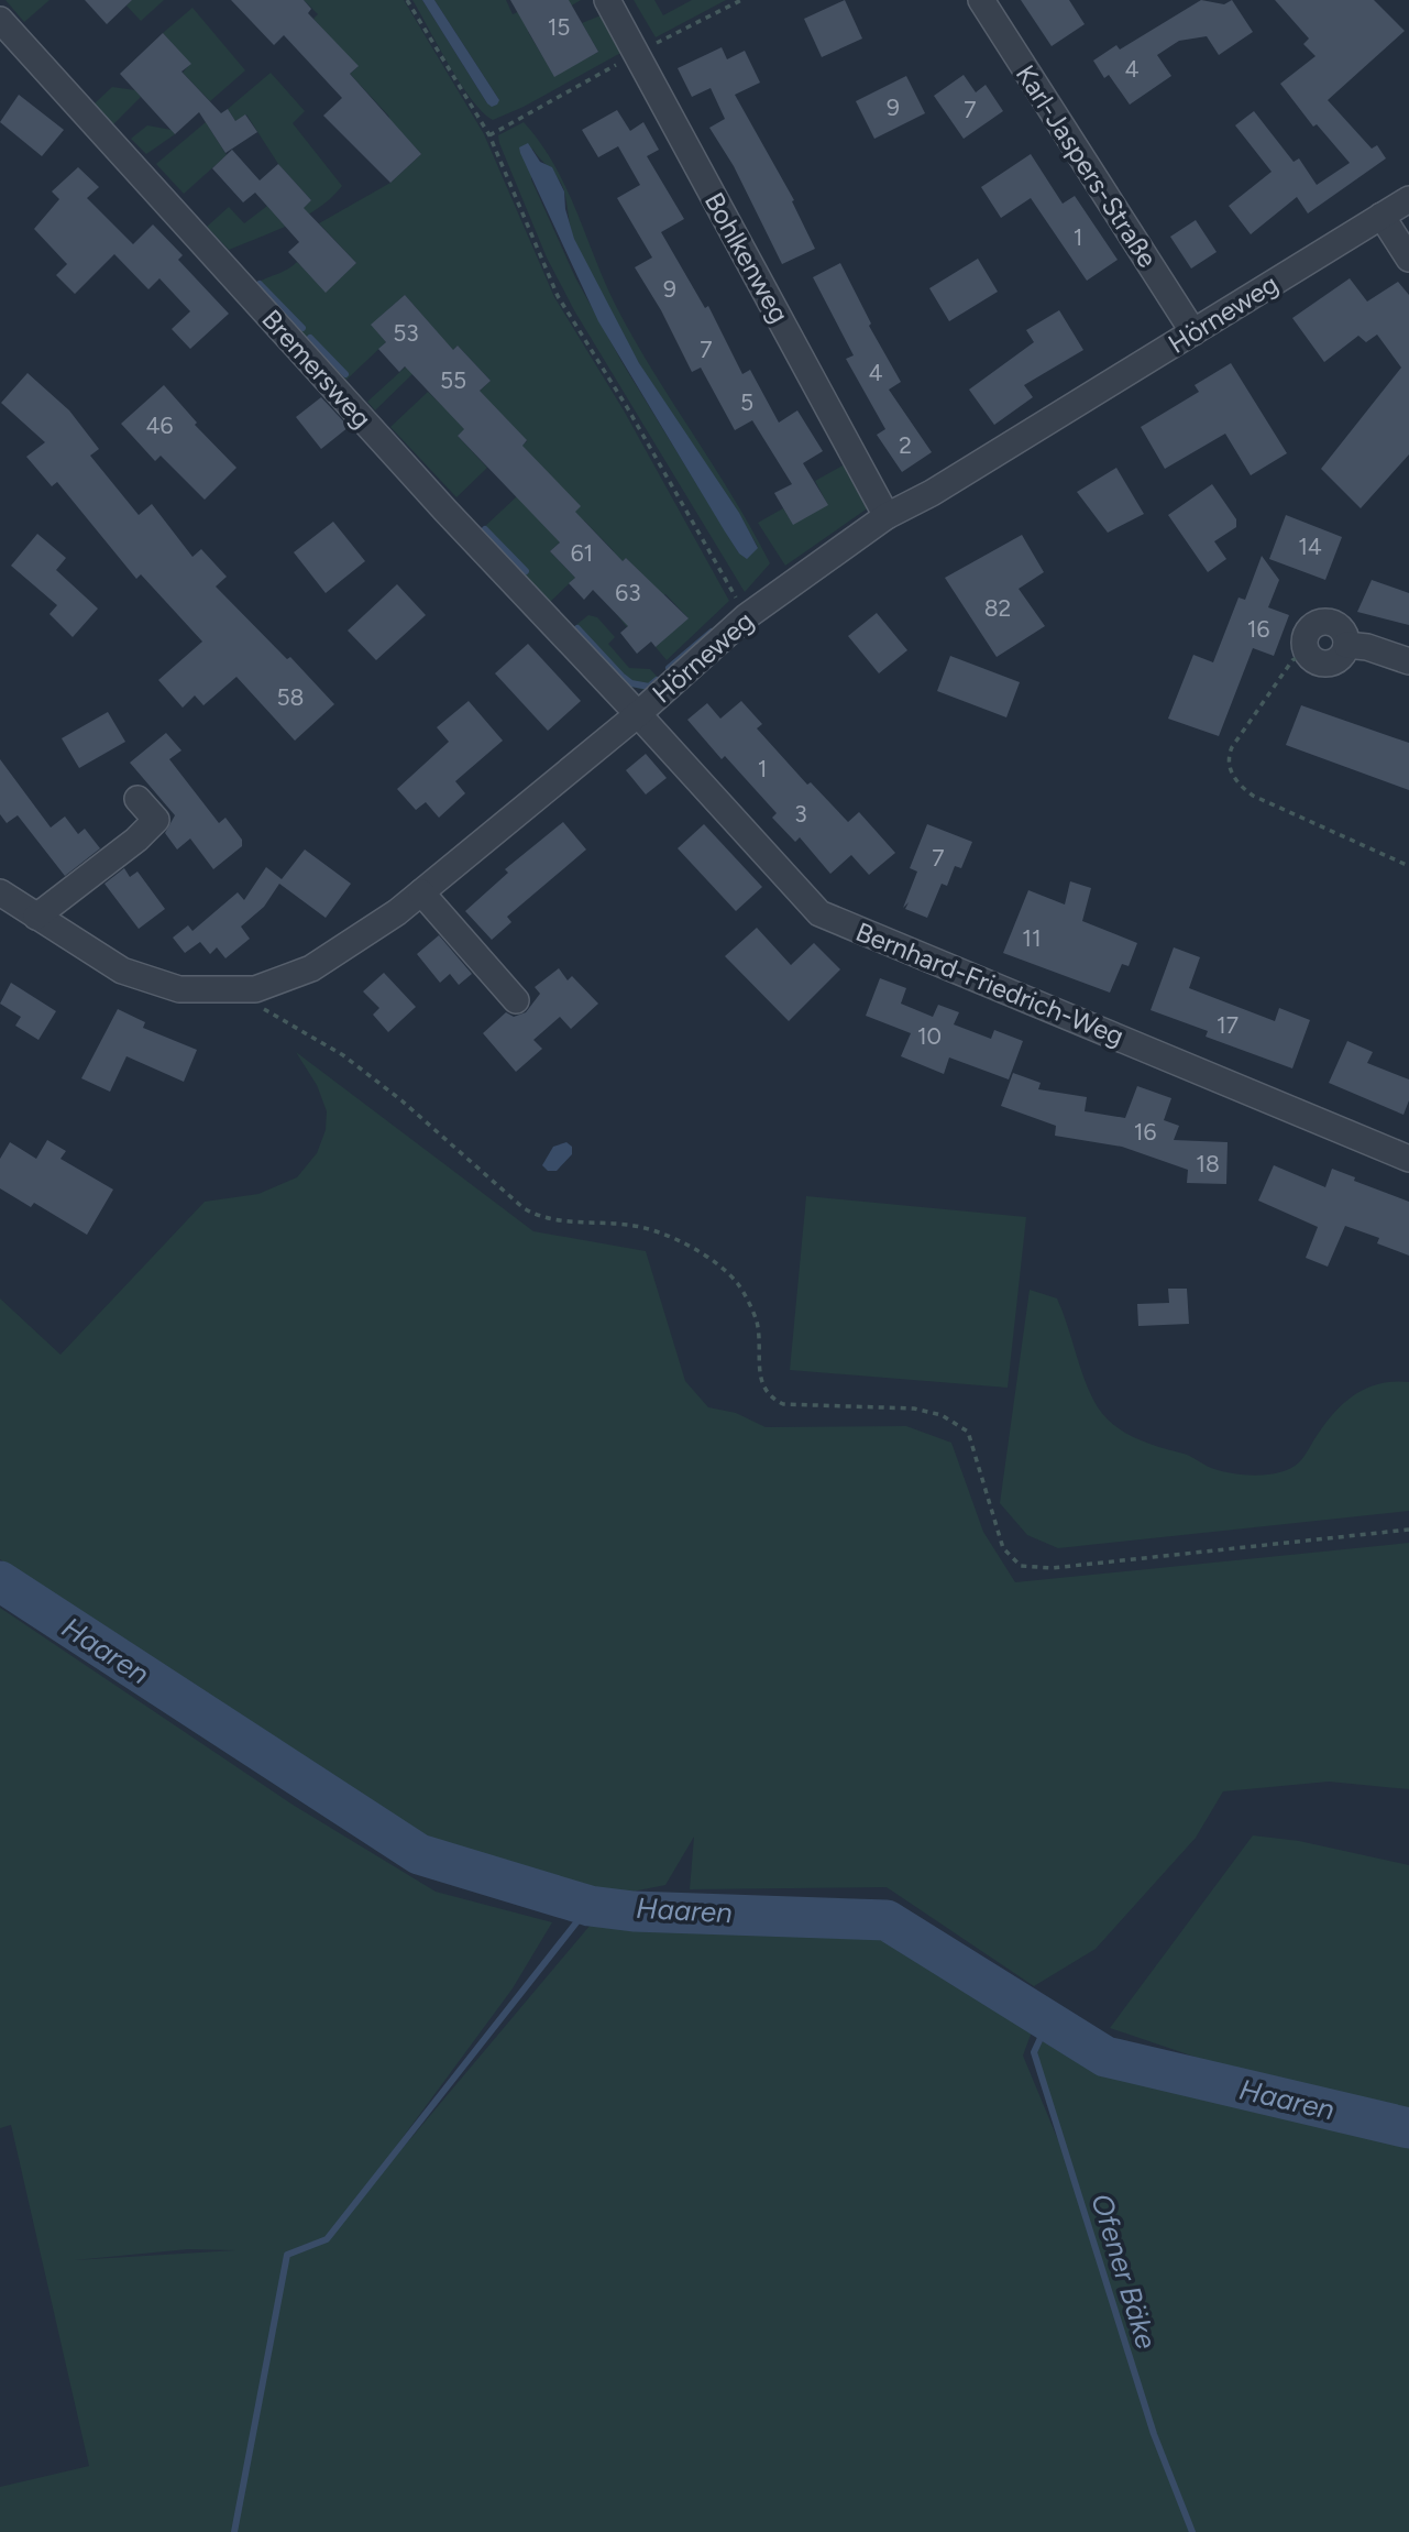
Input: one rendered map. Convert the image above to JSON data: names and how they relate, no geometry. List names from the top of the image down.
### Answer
{
  "streets": {
    "street": [
      "Karl-Jaspers-Straße",
      "Bohlkenweg",
      "Hörneweg",
      "Bremersweg",
      "Bernhard-Friedrich-Weg"
    ]
  },
  "crossings": [
    ["Karl-Jaspers-Straße", "Hörneweg"],
    ["Bohlkenweg", "Hörneweg"],
    ["Hörneweg", "Bremersweg"],
    ["Hörneweg", "Bernhard-Friedrich-Weg"],
    ["Bremersweg", "Bernhard-Friedrich-Weg"]
  ],
  "water": ["Haaren", "Ofener Bäke"],
  "house_numbers": [
    "15",
    "4",
    "9",
    "7",
    "1",
    "9",
    "53",
    "7",
    "4",
    "55",
    "5",
    "46",
    "2",
    "14",
    "61",
    "63",
    "82",
    "16",
    "58",
    "1",
    "3",
    "7",
    "11",
    "17",
    "10",
    "16",
    "18"
  ]
}
